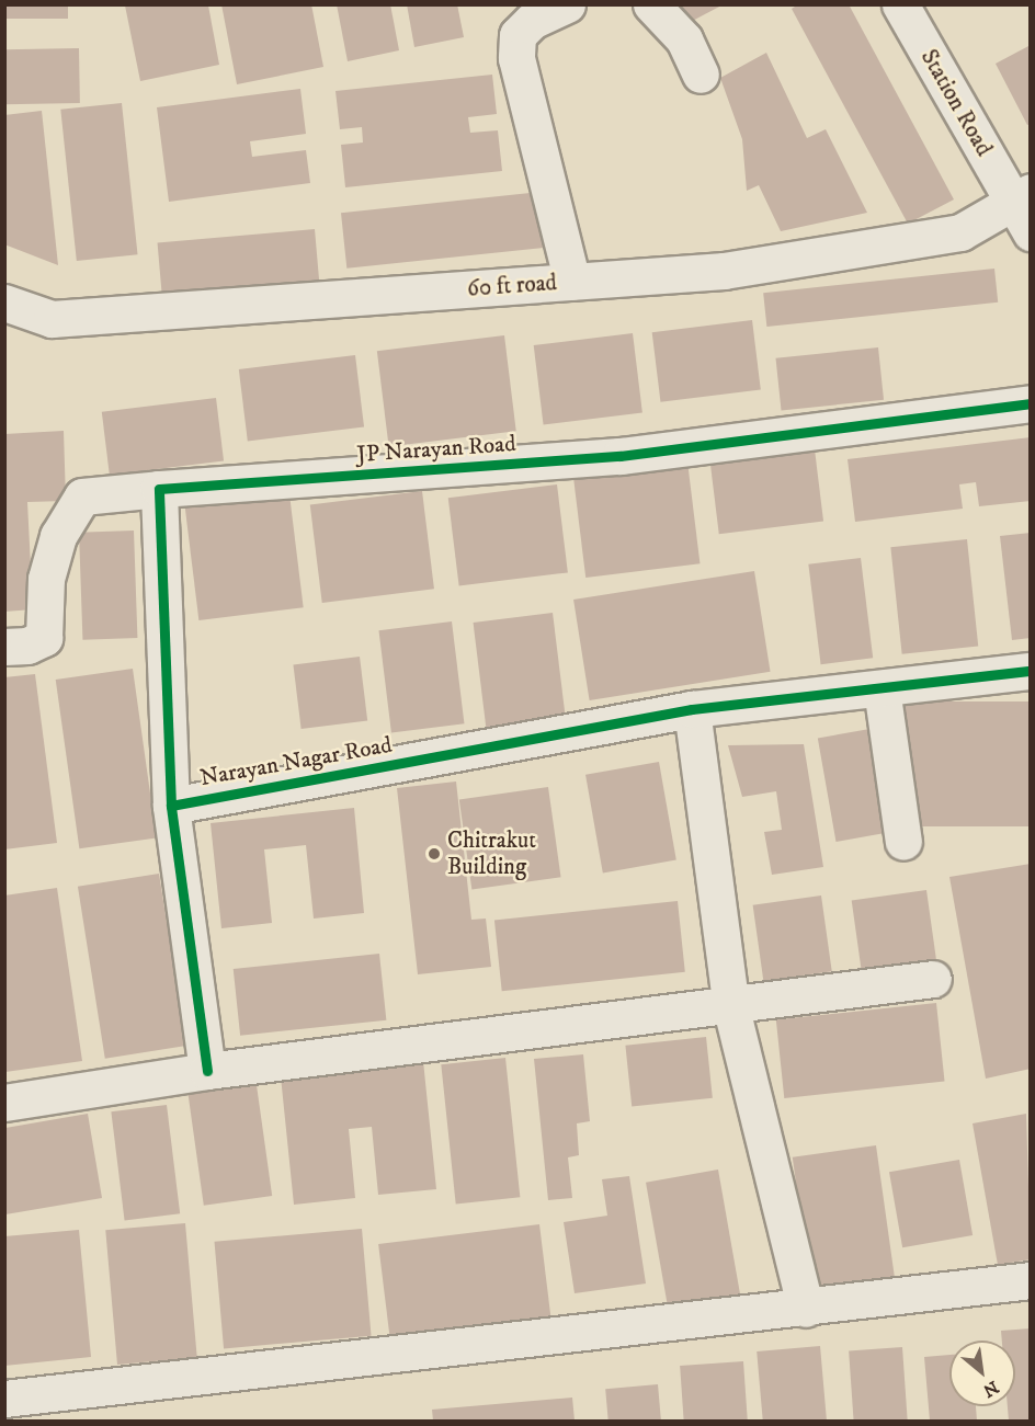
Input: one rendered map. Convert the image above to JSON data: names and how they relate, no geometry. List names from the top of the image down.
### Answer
{
  "streets": {
    "street": [
      "Station Road",
      "60 ft road",
      "JP Narayan Road",
      "Narayan Nagar Road"
    ]
  },
  "crossings": [
    ["Station Road", "60 ft road"]
  ],
  "places": ["Chitrakut Building"],
  "north": "bottom right"
}
